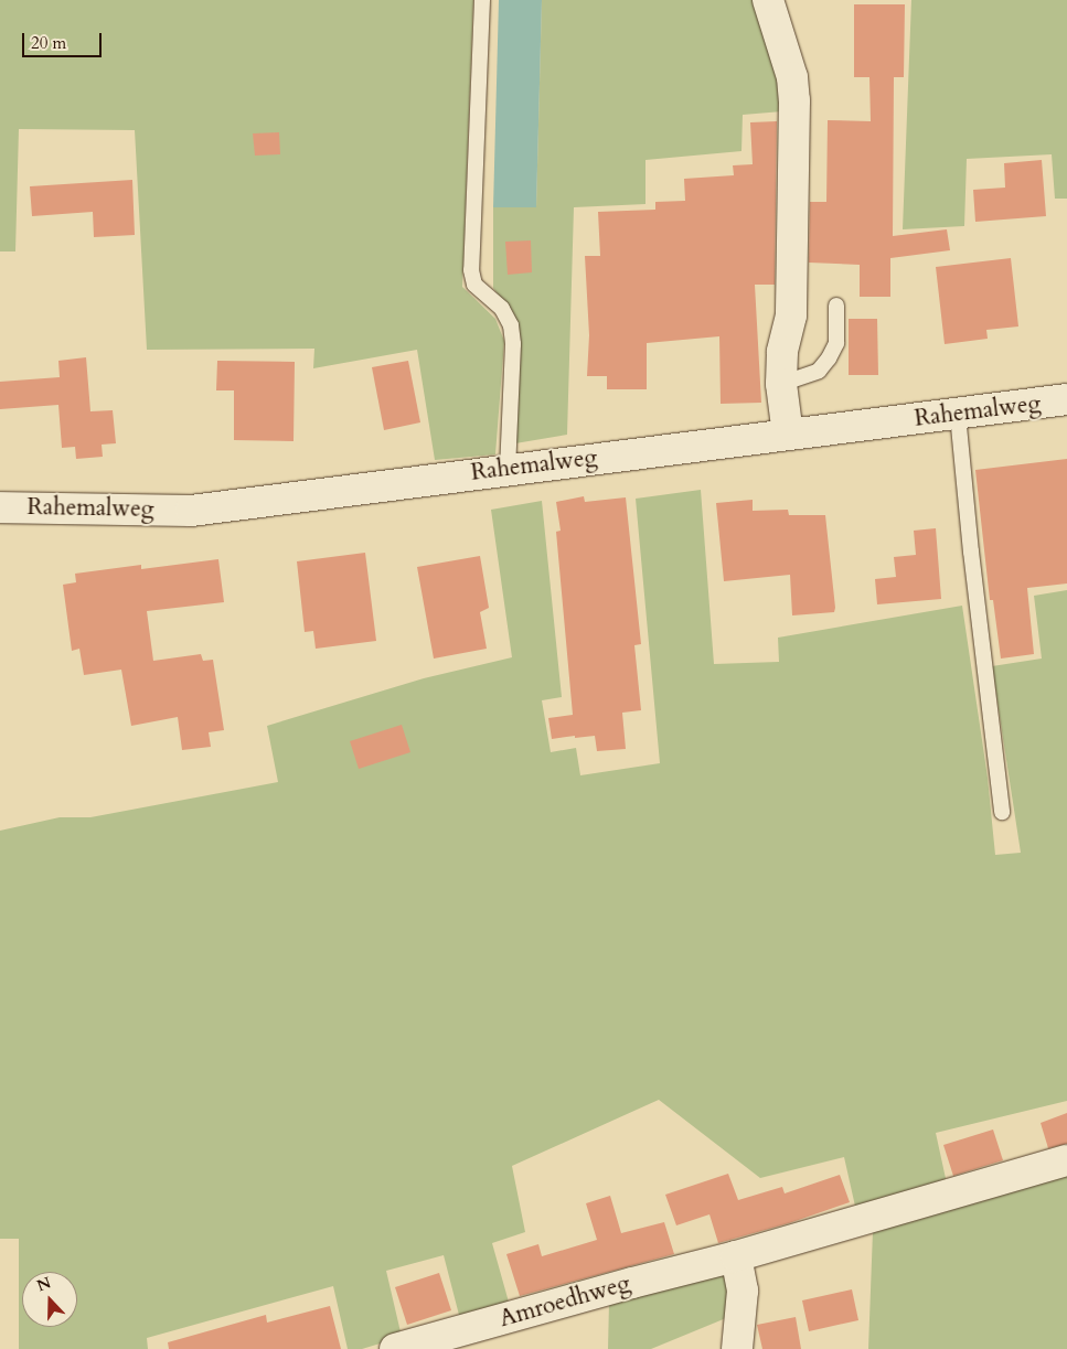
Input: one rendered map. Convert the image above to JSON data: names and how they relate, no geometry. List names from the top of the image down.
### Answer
{
  "streets": {
    "street": ["Rahemalweg", "Amroedhweg"]
  },
  "scale_bar": "20 m",
  "north": "top"
}
